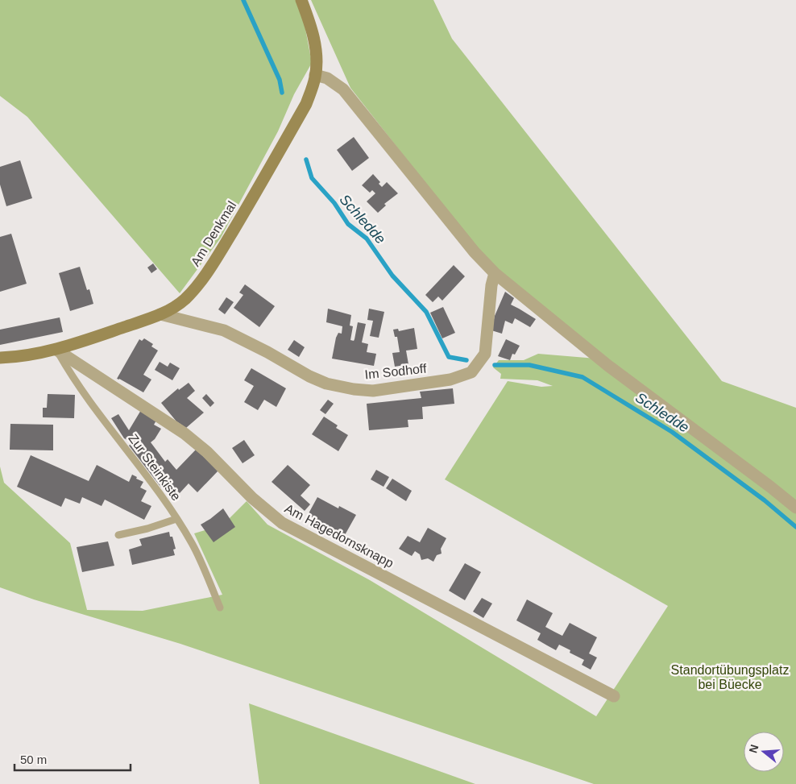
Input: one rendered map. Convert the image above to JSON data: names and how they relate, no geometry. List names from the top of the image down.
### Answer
{
  "streets": {
    "main road": ["Am Denkmal"],
    "street": ["Im Sodhoff", "Am Hagedornsknapp"],
    "lane": ["Zur Steinkiste"]
  },
  "crossings": [
    ["Am Denkmal", "Im Sodhoff"],
    ["Am Denkmal", "Zur Steinkiste"],
    ["Am Denkmal", "Am Hagedornsknapp"],
    ["Zur Steinkiste", "Am Hagedornsknapp"]
  ],
  "water": ["Schledde"],
  "parks": ["Standortübungsplatz bei Büecke"],
  "scale_bar": "50 m",
  "north": "left"
}
